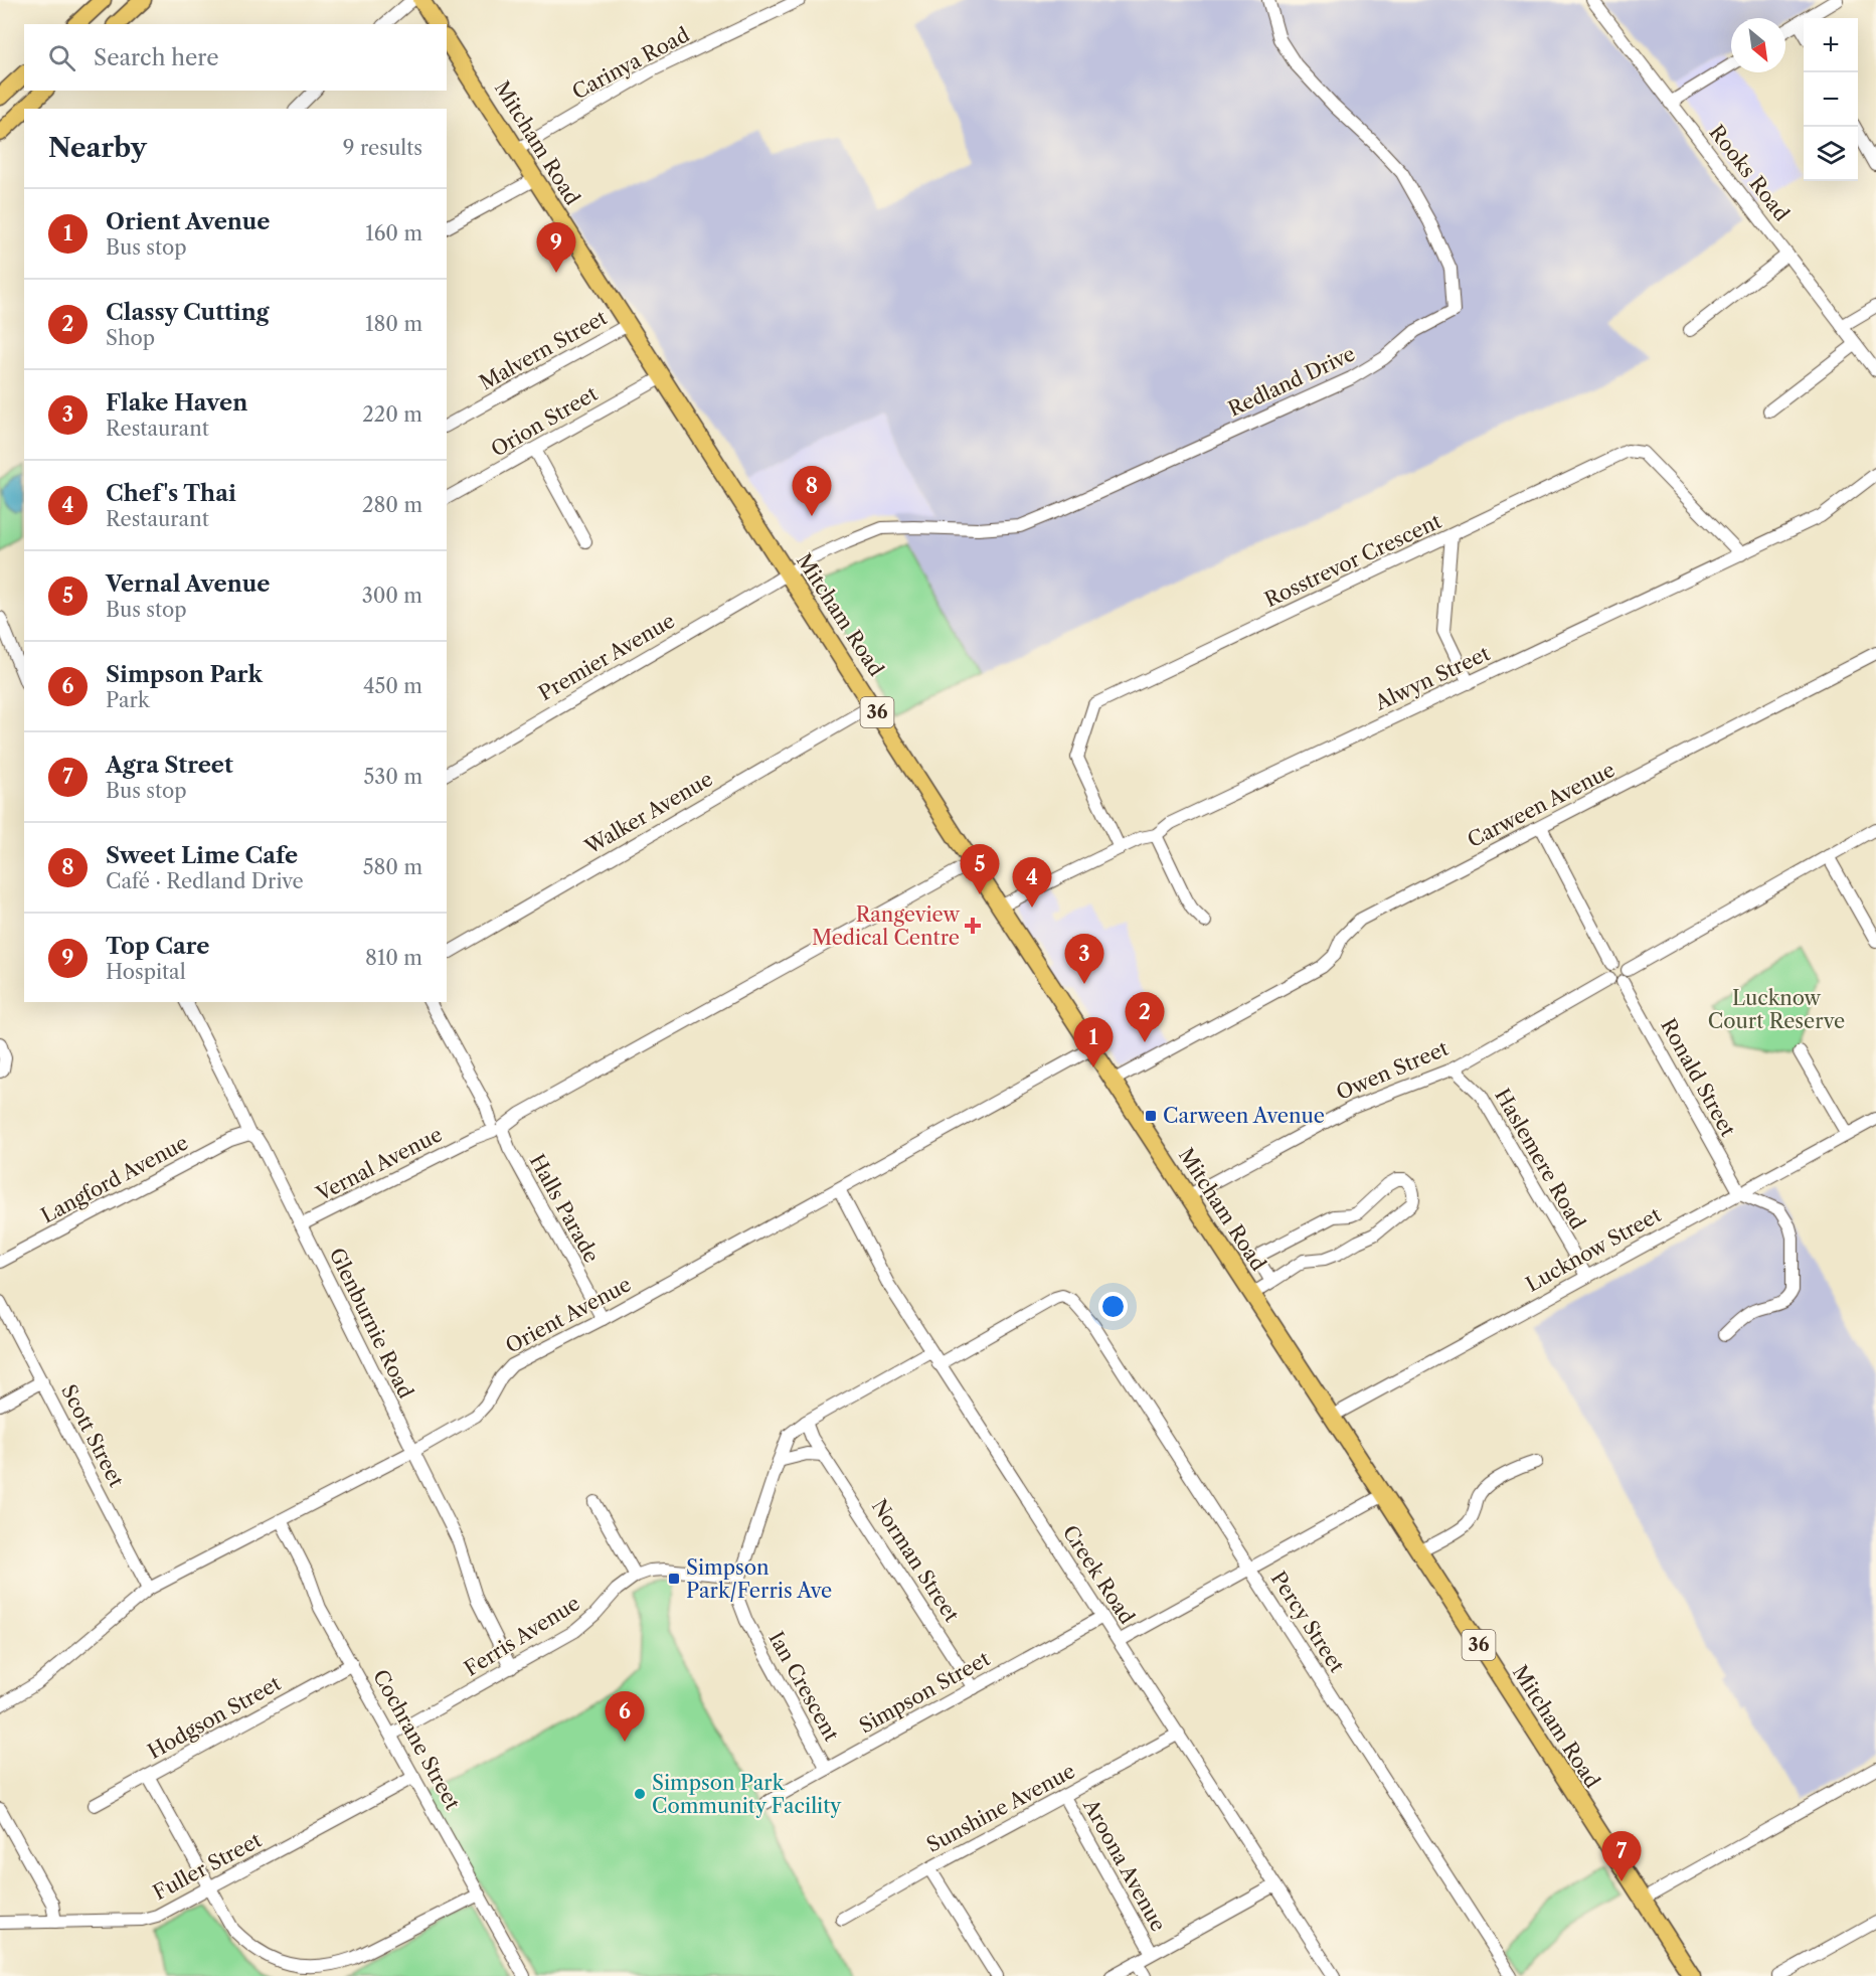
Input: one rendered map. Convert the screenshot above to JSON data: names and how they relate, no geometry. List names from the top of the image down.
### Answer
{
  "streets": {
    "main road": ["Mitcham Road", "36"],
    "street": [
      "Carinya Road",
      "Rooks Road",
      "Malvern Street",
      "Redland Drive",
      "Orion Street",
      "Rosstrevor Crescent",
      "Premier Avenue",
      "Alwyn Street",
      "Carween Avenue",
      "Walker Avenue",
      "Owen Street",
      "Ronald Street",
      "Haslemere Road",
      "Vernal Avenue",
      "Langford Avenue",
      "Halls Parade",
      "Lucknow Street",
      "Orient Avenue",
      "Glenburnie Road",
      "Scott Street",
      "Norman Street",
      "Creek Road",
      "Percy Street",
      "Ferris Avenue",
      "Ian Crescent",
      "Simpson Street",
      "Hodgson Street",
      "Cochrane Street",
      "Sunshine Avenue",
      "Aroona Avenue",
      "Fuller Street"
    ]
  },
  "crossings": [
    ["Carinya Road", "Mitcham Road"],
    ["Mitcham Road", "Malvern Street"],
    ["Mitcham Road", "Redland Drive"],
    ["Mitcham Road", "Orion Street"],
    ["Mitcham Road", "Premier Avenue"],
    ["Mitcham Road", "Alwyn Street"],
    ["Mitcham Road", "Carween Avenue"],
    ["Mitcham Road", "Walker Avenue"],
    ["Mitcham Road", "Owen Street"],
    ["Mitcham Road", "Vernal Avenue"],
    ["Mitcham Road", "Lucknow Street"],
    ["Mitcham Road", "Orient Avenue"],
    ["Redland Drive", "Premier Avenue"],
    ["Rosstrevor Crescent", "Alwyn Street"],
    ["Owen Street", "Ronald Street"],
    ["Owen Street", "Haslemere Road"],
    ["Ronald Street", "Lucknow Street"],
    ["Haslemere Road", "Lucknow Street"],
    ["Vernal Avenue", "Halls Parade"],
    ["Vernal Avenue", "Glenburnie Road"],
    ["Langford Avenue", "Glenburnie Road"],
    ["Halls Parade", "Orient Avenue"],
    ["Orient Avenue", "Glenburnie Road"],
    ["Orient Avenue", "Scott Street"],
    ["Orient Avenue", "Creek Road"],
    ["Orient Avenue", "Cochrane Street"],
    ["Glenburnie Road", "Ferris Avenue"],
    ["Norman Street", "Ian Crescent"],
    ["Norman Street", "Simpson Street"],
    ["Creek Road", "Percy Street"],
    ["Creek Road", "Ian Crescent"],
    ["Creek Road", "Simpson Street"],
    ["Creek Road", "Sunshine Avenue"],
    ["Ferris Avenue", "Ian Crescent"],
    ["Ferris Avenue", "Cochrane Street"],
    ["Ian Crescent", "Simpson Street"],
    ["Hodgson Street", "Cochrane Street"],
    ["Cochrane Street", "Fuller Street"],
    ["Sunshine Avenue", "Aroona Avenue"]
  ],
  "parks": ["Lucknow Court Reserve"],
  "places": {
    "health": ["Rangeview Medical Centre"],
    "transit": ["Carween Avenue", "Simpson Park/Ferris Ave"],
    "other": ["Simpson Park Community Facility"]
  },
  "north": "bottom right",
  "page": {
    "map_buttons": ["+", "−"],
    "search": "Search here",
    "heading": ["Nearby", "9 results"],
    "list": [
      {
        "mark": "1",
        "name": "Orient Avenue",
        "note": "Bus stop",
        "value": "160 m"
      },
      {
        "mark": "2",
        "name": "Classy Cutting",
        "note": "Shop",
        "value": "180 m"
      },
      {
        "mark": "3",
        "name": "Flake Haven",
        "note": "Restaurant",
        "value": "220 m"
      },
      {
        "mark": "4",
        "name": "Chef's Thai",
        "note": "Restaurant",
        "value": "280 m"
      },
      {
        "mark": "5",
        "name": "Vernal Avenue",
        "note": "Bus stop",
        "value": "300 m"
      },
      {
        "mark": "6",
        "name": "Simpson Park",
        "note": "Park",
        "value": "450 m"
      },
      {
        "mark": "7",
        "name": "Agra Street",
        "note": "Bus stop",
        "value": "530 m"
      },
      {
        "mark": "8",
        "name": "Sweet Lime Cafe",
        "note": "Café · Redland Drive",
        "value": "580 m"
      },
      {
        "mark": "9",
        "name": "Top Care",
        "note": "Hospital",
        "value": "810 m"
      }
    ],
    "pins": [
      "9",
      "8",
      "5",
      "4",
      "3",
      "2",
      "1",
      "6",
      "7"
    ]
  }
}
